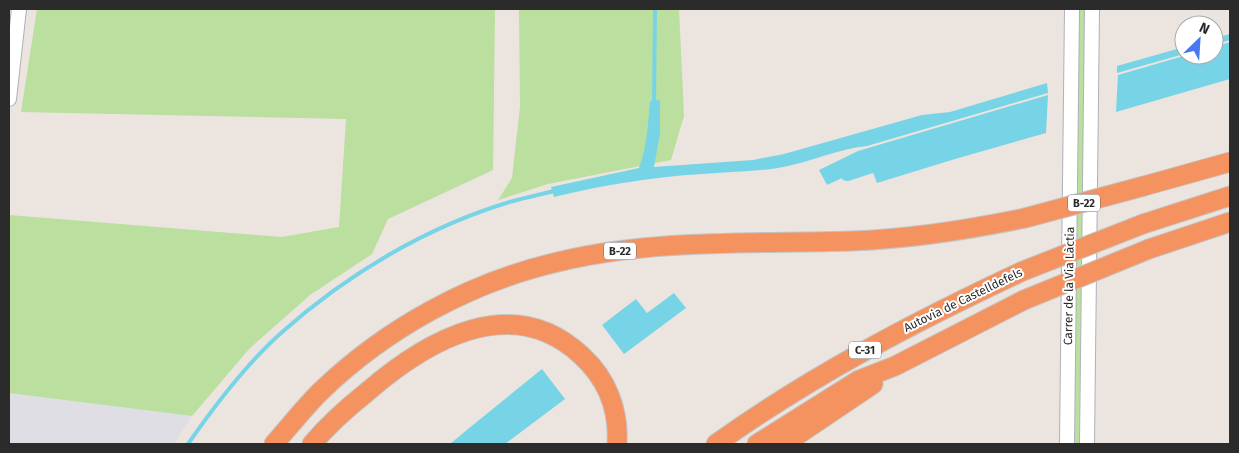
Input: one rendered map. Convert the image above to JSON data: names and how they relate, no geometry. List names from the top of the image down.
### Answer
{
  "streets": {
    "highway": ["B-22", "Autovia de Castelldefels", "C-31"],
    "street": ["Carrer de la Via Làctia"]
  },
  "north": "top right"
}
